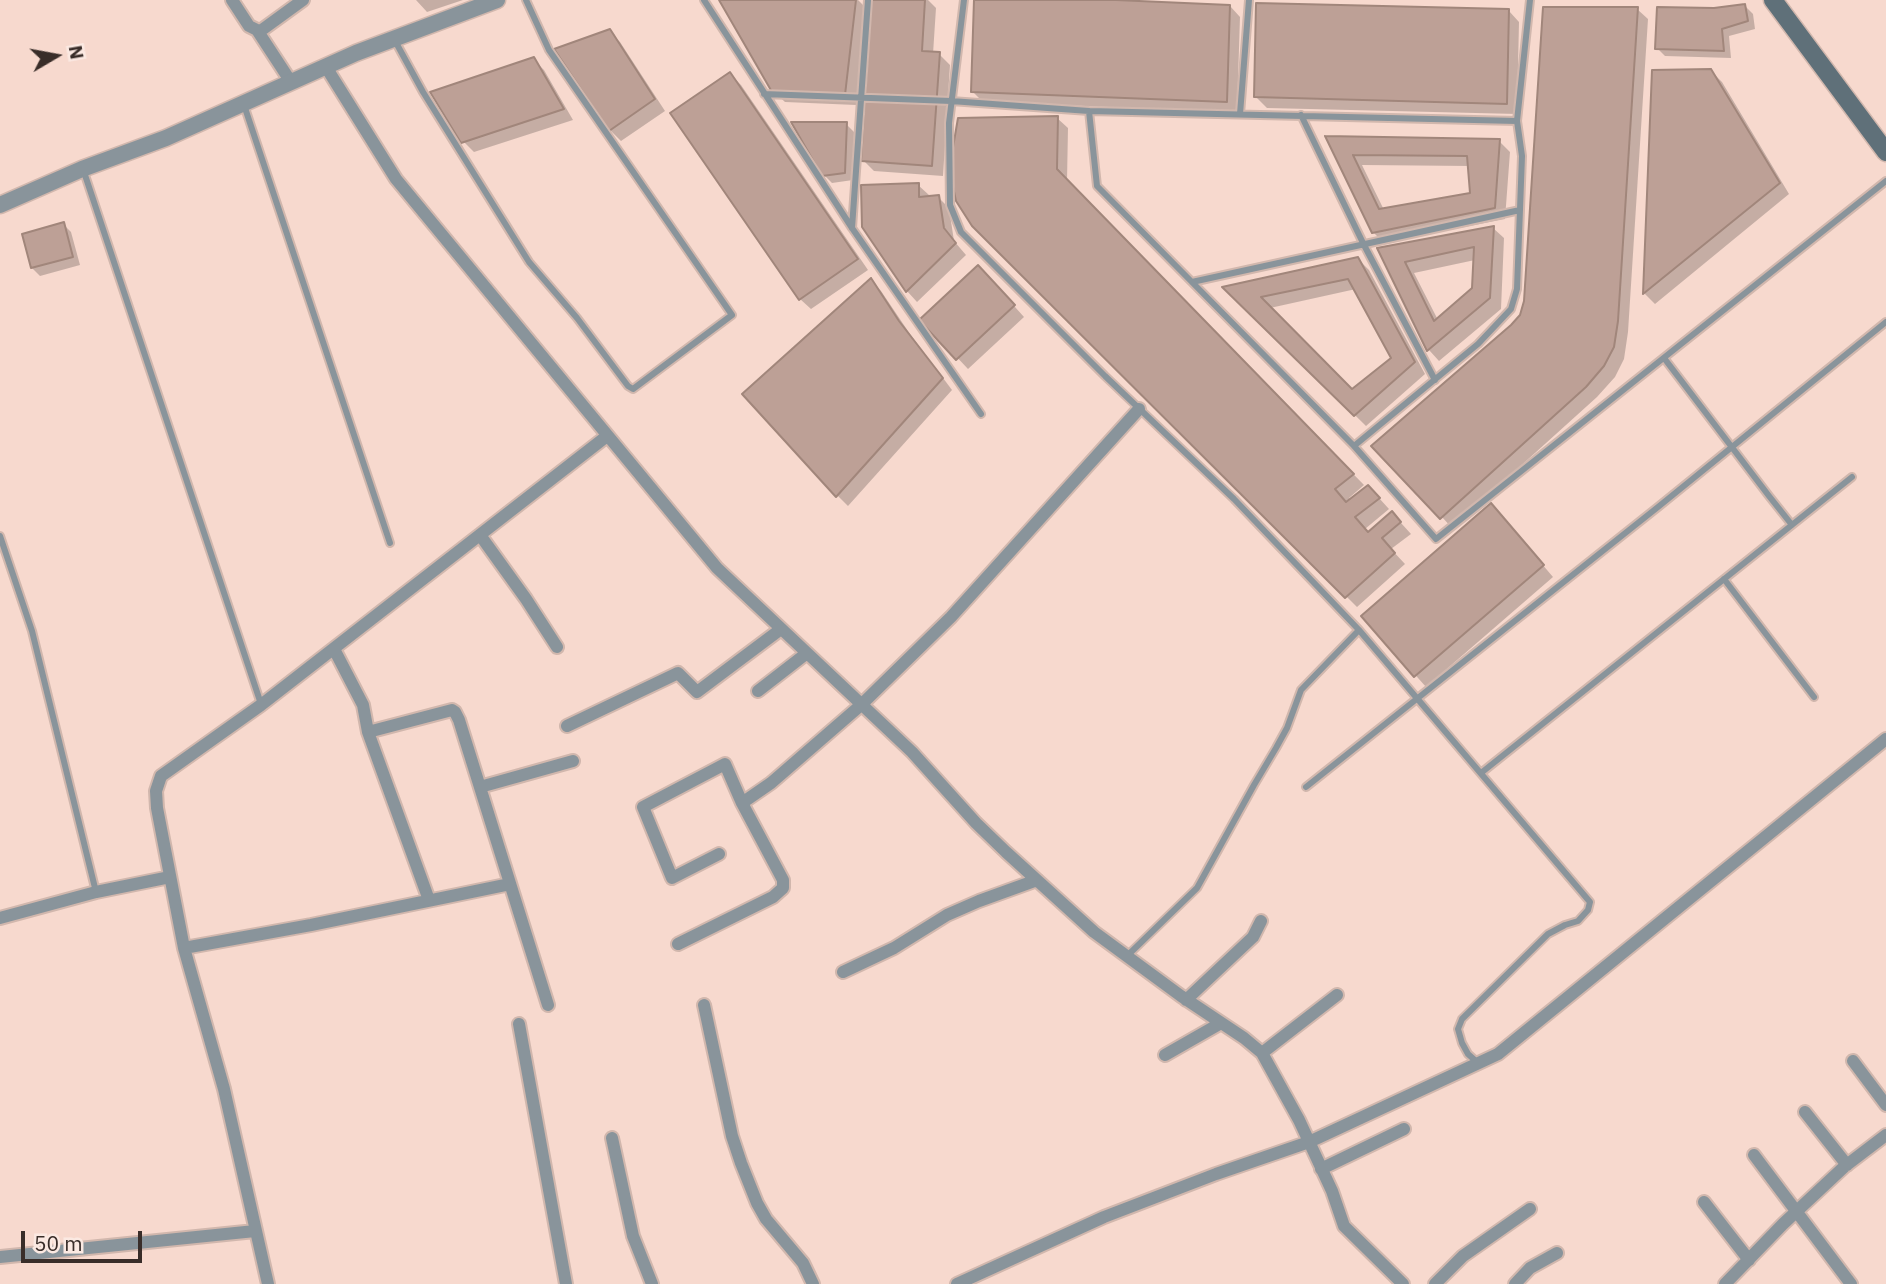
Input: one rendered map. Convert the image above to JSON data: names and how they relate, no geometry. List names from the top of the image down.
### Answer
{
  "scale_bar": "50 m",
  "north": "right"
}
